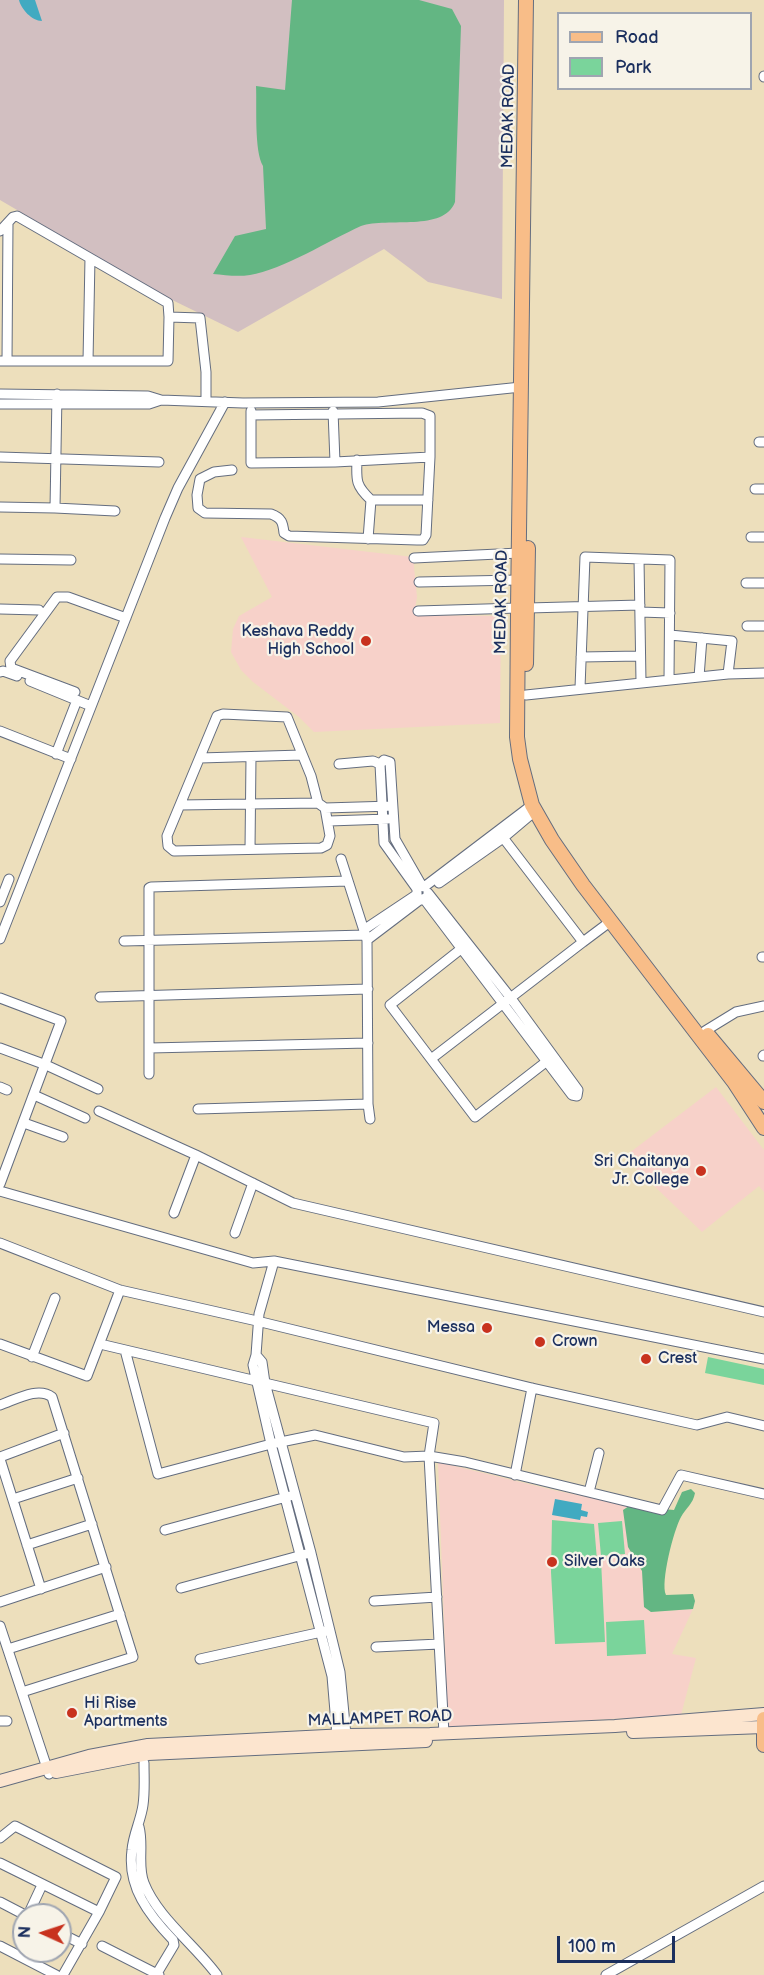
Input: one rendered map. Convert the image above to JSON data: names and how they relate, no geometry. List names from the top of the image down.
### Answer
{
  "streets": {
    "main road": ["MEDAK ROAD", "MALLAMPET ROAD"]
  },
  "places": [
    "Keshava Reddy High School",
    "Sri Chaitanya Jr. College",
    "Messa",
    "Crown",
    "Crest",
    "Silver Oaks",
    "Hi Rise Apartments"
  ],
  "legend": ["Road", "Park"],
  "scale_bar": "100 m",
  "north": "left"
}
